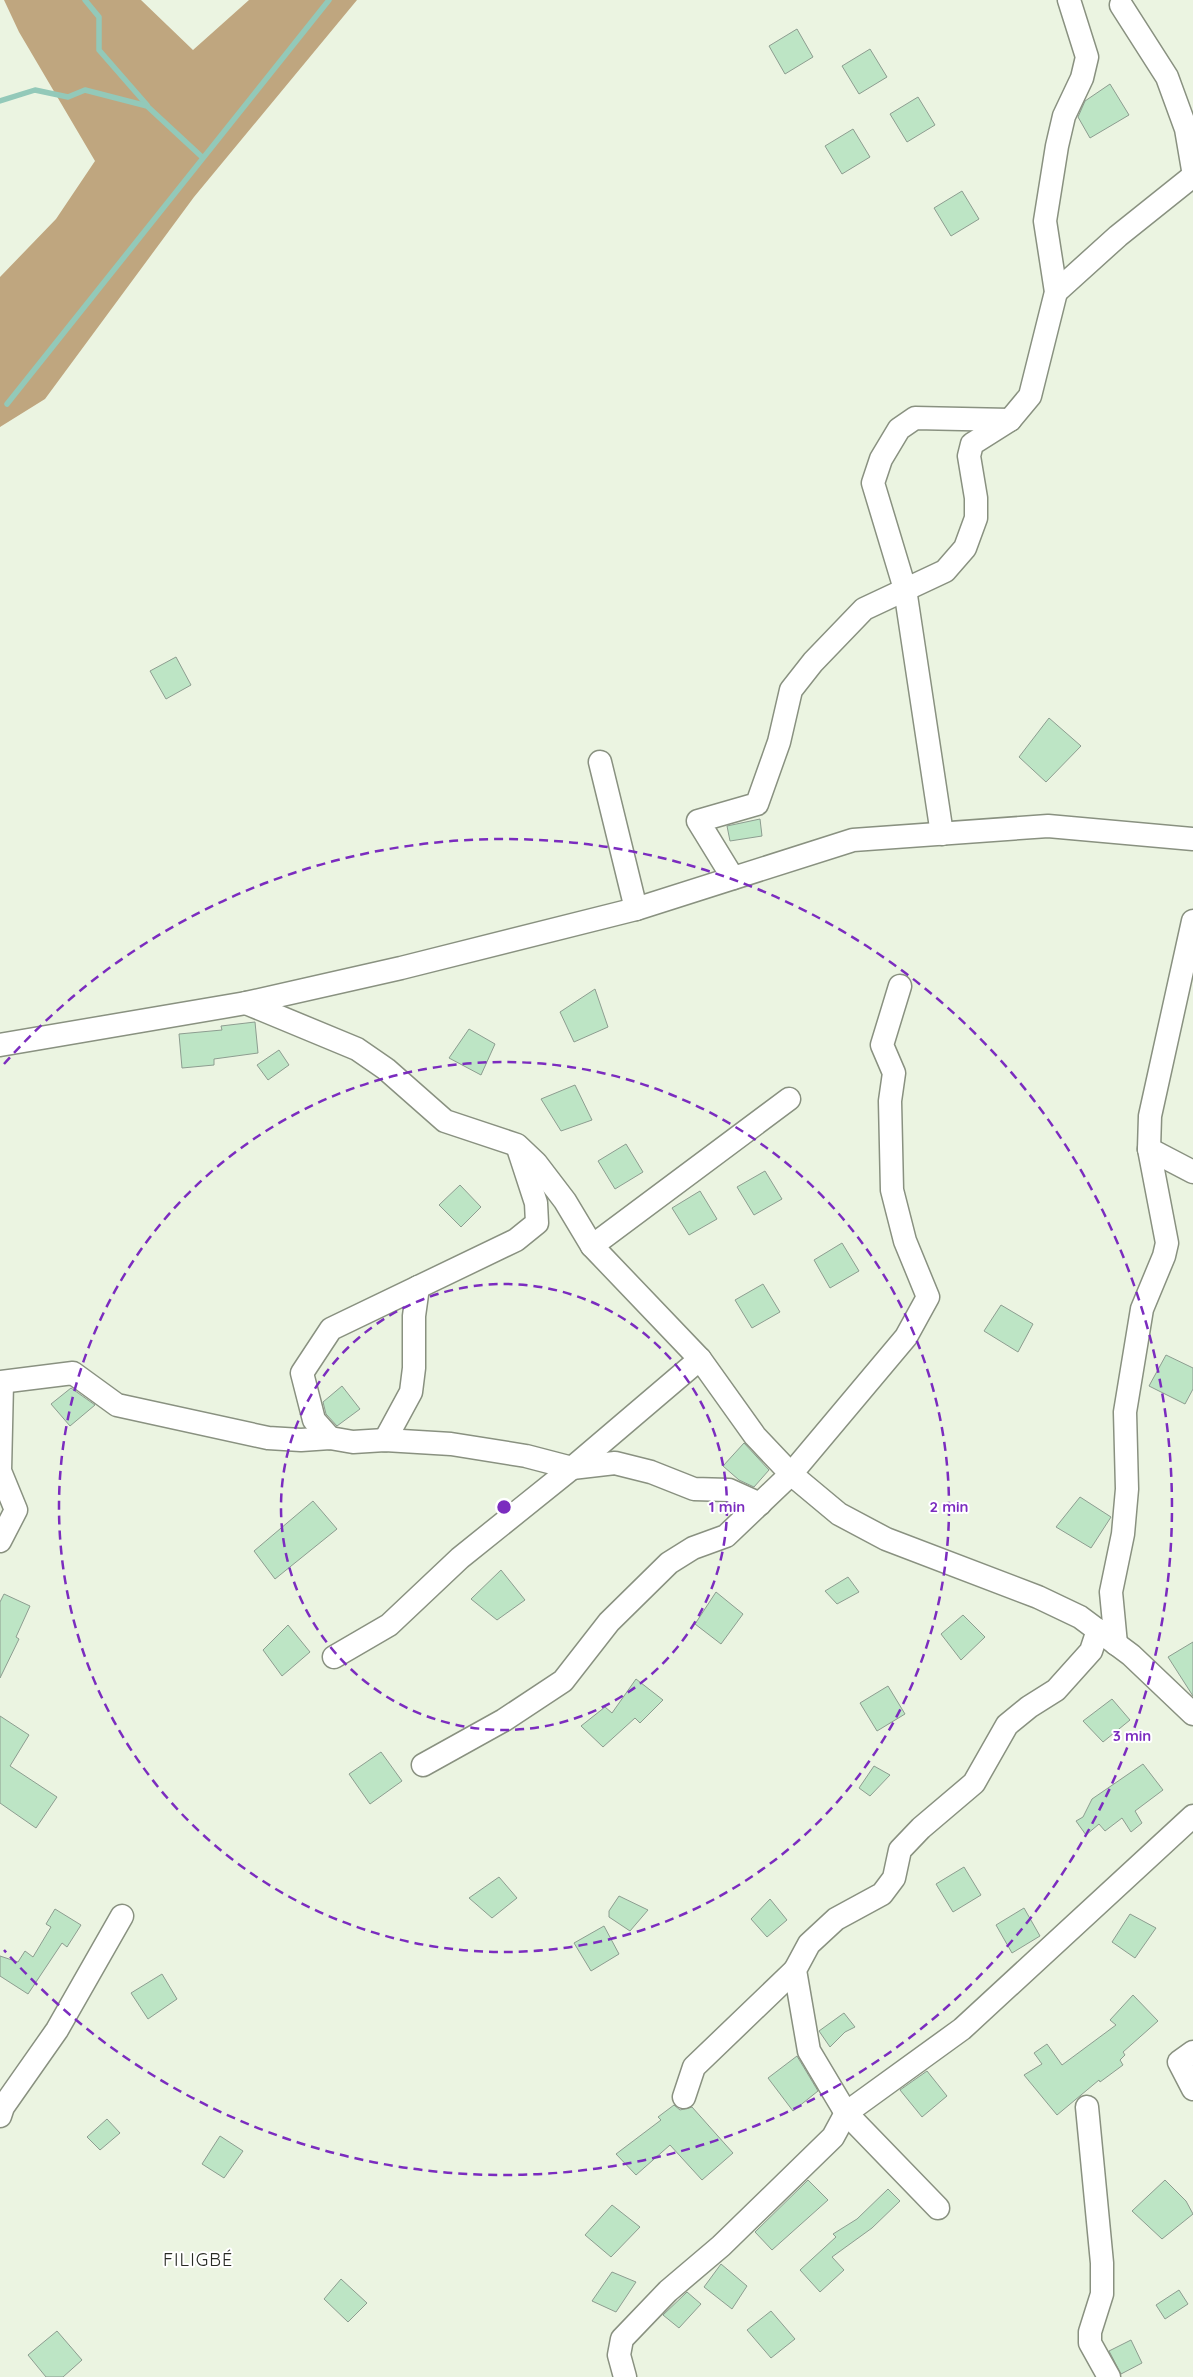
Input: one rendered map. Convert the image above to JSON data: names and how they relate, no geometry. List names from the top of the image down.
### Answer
{
  "districts": ["FILIGBÉ"],
  "rings": ["1 min", "2 min", "3 min"]
}
